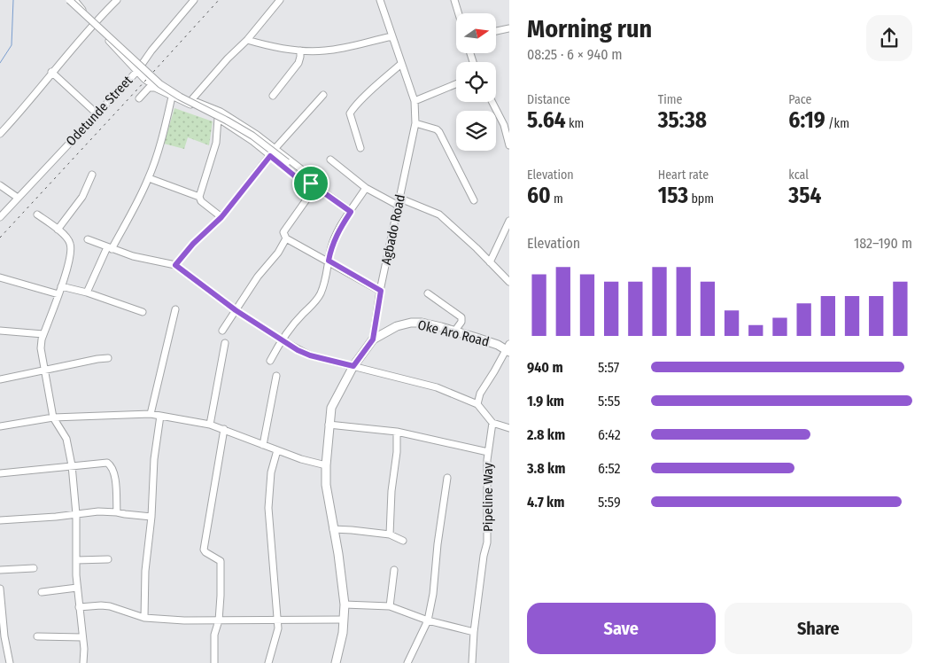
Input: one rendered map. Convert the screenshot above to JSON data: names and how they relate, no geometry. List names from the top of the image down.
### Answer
{
  "streets": {
    "main road": ["Agbado Road", "Oke Aro Road"],
    "street": ["Odetunde Street", "Pipeline Way"]
  },
  "crossings": [
    ["Agbado Road", "Oke Aro Road"]
  ],
  "north": "right",
  "page": {
    "heading": ["Morning run", "08:25 · 6 × 940 m"],
    "stats": [
      ["Distance", "5.64 km"],
      ["Time", "35:38"],
      ["Pace", "6:19 /km"],
      ["Elevation", "60 m"],
      ["Heart rate", "153 bpm"],
      ["kcal", "354"]
    ],
    "chart": ["Elevation", "182–190 m"],
    "list": [
      {
        "name": "940 m",
        "note": "5:57"
      },
      {
        "name": "1.9 km",
        "note": "5:55"
      },
      {
        "name": "2.8 km",
        "note": "6:42"
      },
      {
        "name": "3.8 km",
        "note": "6:52"
      },
      {
        "name": "4.7 km",
        "note": "5:59"
      }
    ],
    "buttons": ["Save", "Share"]
  }
}
